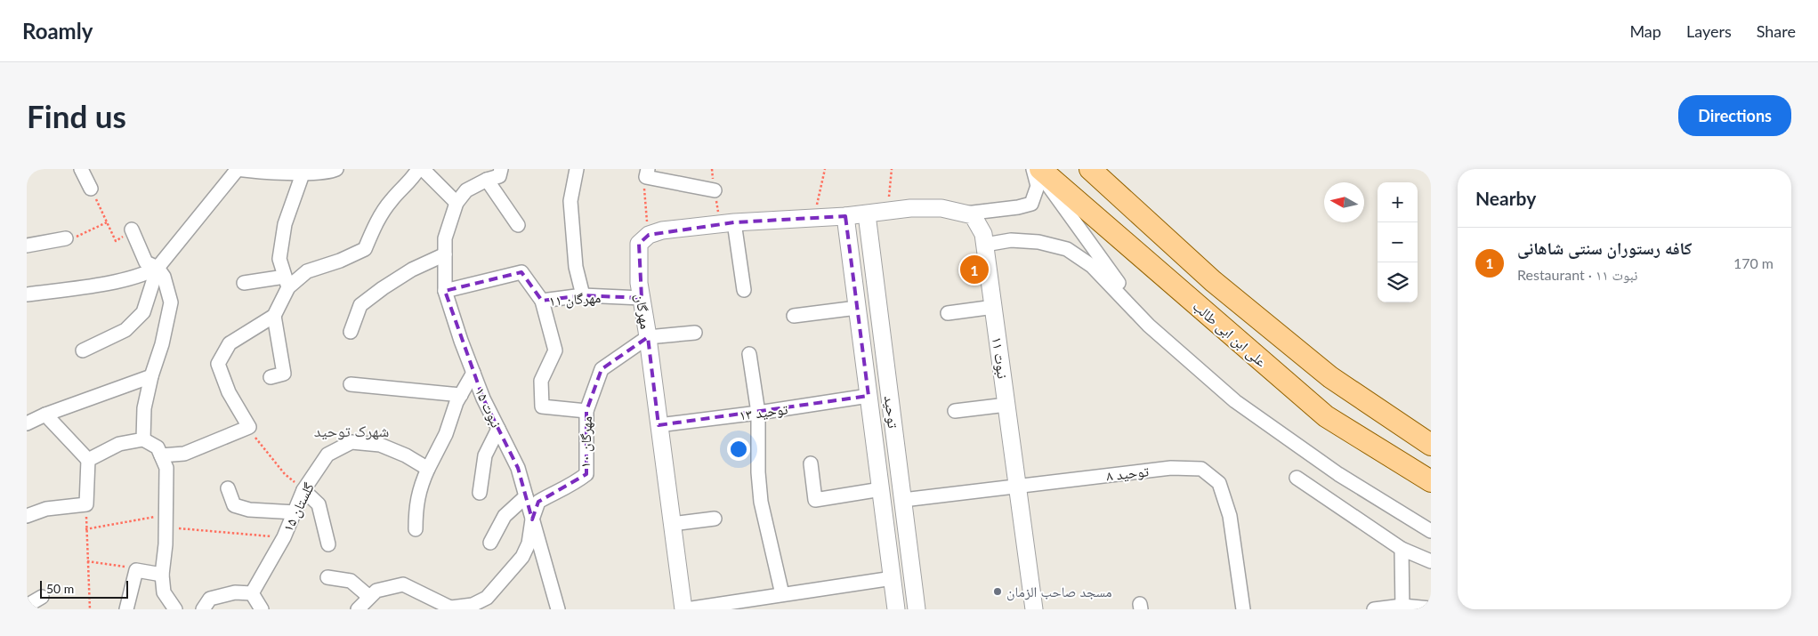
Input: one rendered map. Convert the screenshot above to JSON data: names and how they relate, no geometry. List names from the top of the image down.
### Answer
{
  "streets": {
    "main road": ["علی ابن ابی طالب"],
    "street": [
      "مهرگان ۱۱",
      "مهرگان",
      "نبوت ۱۱",
      "نبوت ۱۵",
      "توحید ۱۳",
      "توحید",
      "مهرگان ۱۰",
      "توحید ۸",
      "گلستان ۱۵"
    ]
  },
  "crossings": [
    ["مهرگان ۱۱", "مهرگان"],
    ["مهرگان ۱۱", "نبوت ۱۵"],
    ["مهرگان", "توحید ۱۳"],
    ["مهرگان", "مهرگان ۱۰"],
    ["نبوت ۱۱", "توحید ۸"],
    ["نبوت ۱۵", "مهرگان ۱۰"],
    ["توحید ۱۳", "توحید"],
    ["توحید", "توحید ۸"]
  ],
  "districts": ["شهرک توحید"],
  "places": ["مسجد صاحب الزمان"],
  "scale_bar": "50 m",
  "north": "left",
  "page": {
    "header": "Roamly",
    "nav": ["Map", "Layers", "Share"],
    "buttons": "Directions",
    "title": "Find us",
    "heading": "Nearby",
    "map_buttons": ["+", "−"],
    "list": [
      {
        "mark": "1",
        "name": "کافه رستوران سنتی شاهانی",
        "note": "Restaurant · نبوت ۱۱",
        "value": "170 m"
      }
    ],
    "pins": "1",
    "scale": "50 m"
  }
}
